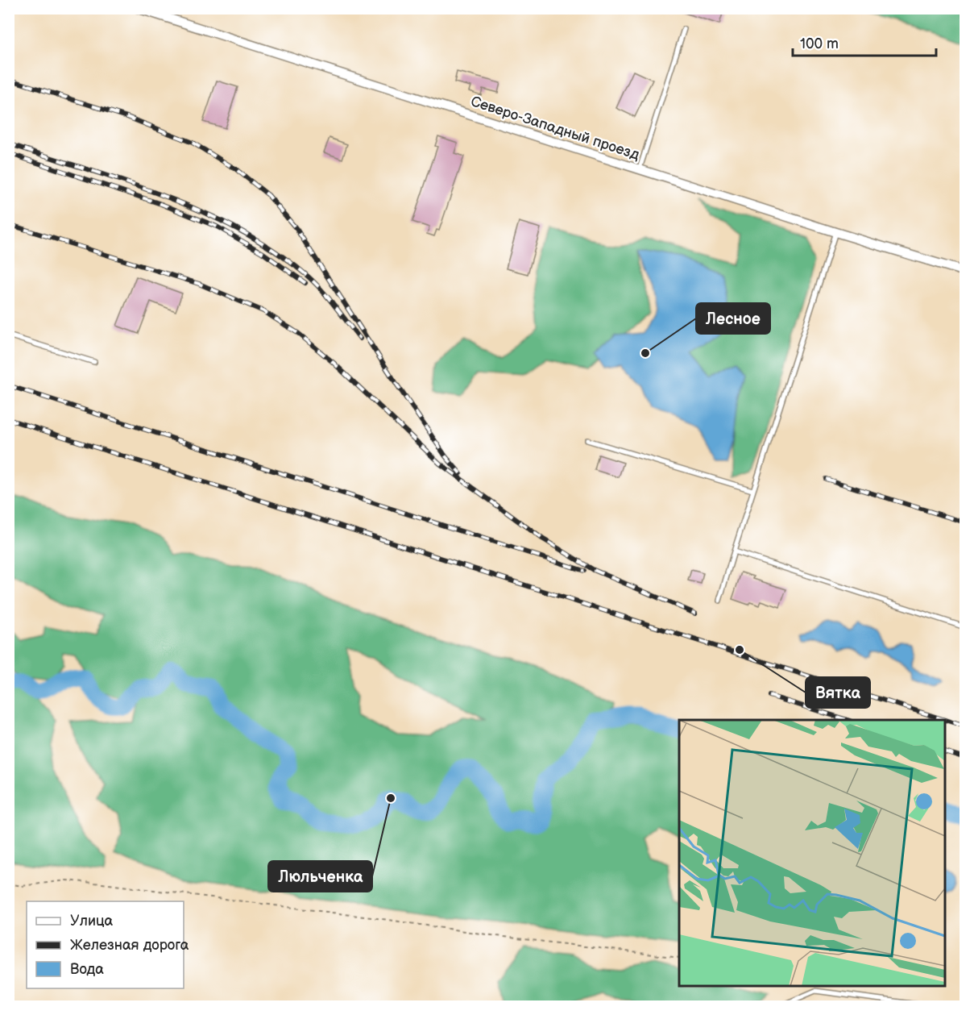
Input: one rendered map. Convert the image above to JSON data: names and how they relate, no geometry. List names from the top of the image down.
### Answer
{
  "streets": {
    "street": ["Северо-Западный проезд"]
  },
  "places": ["Лесное", "Вятка", "Люльченка"],
  "legend": ["Улица", "Железная дорога", "Вода"],
  "scale_bar": "100 m"
}
